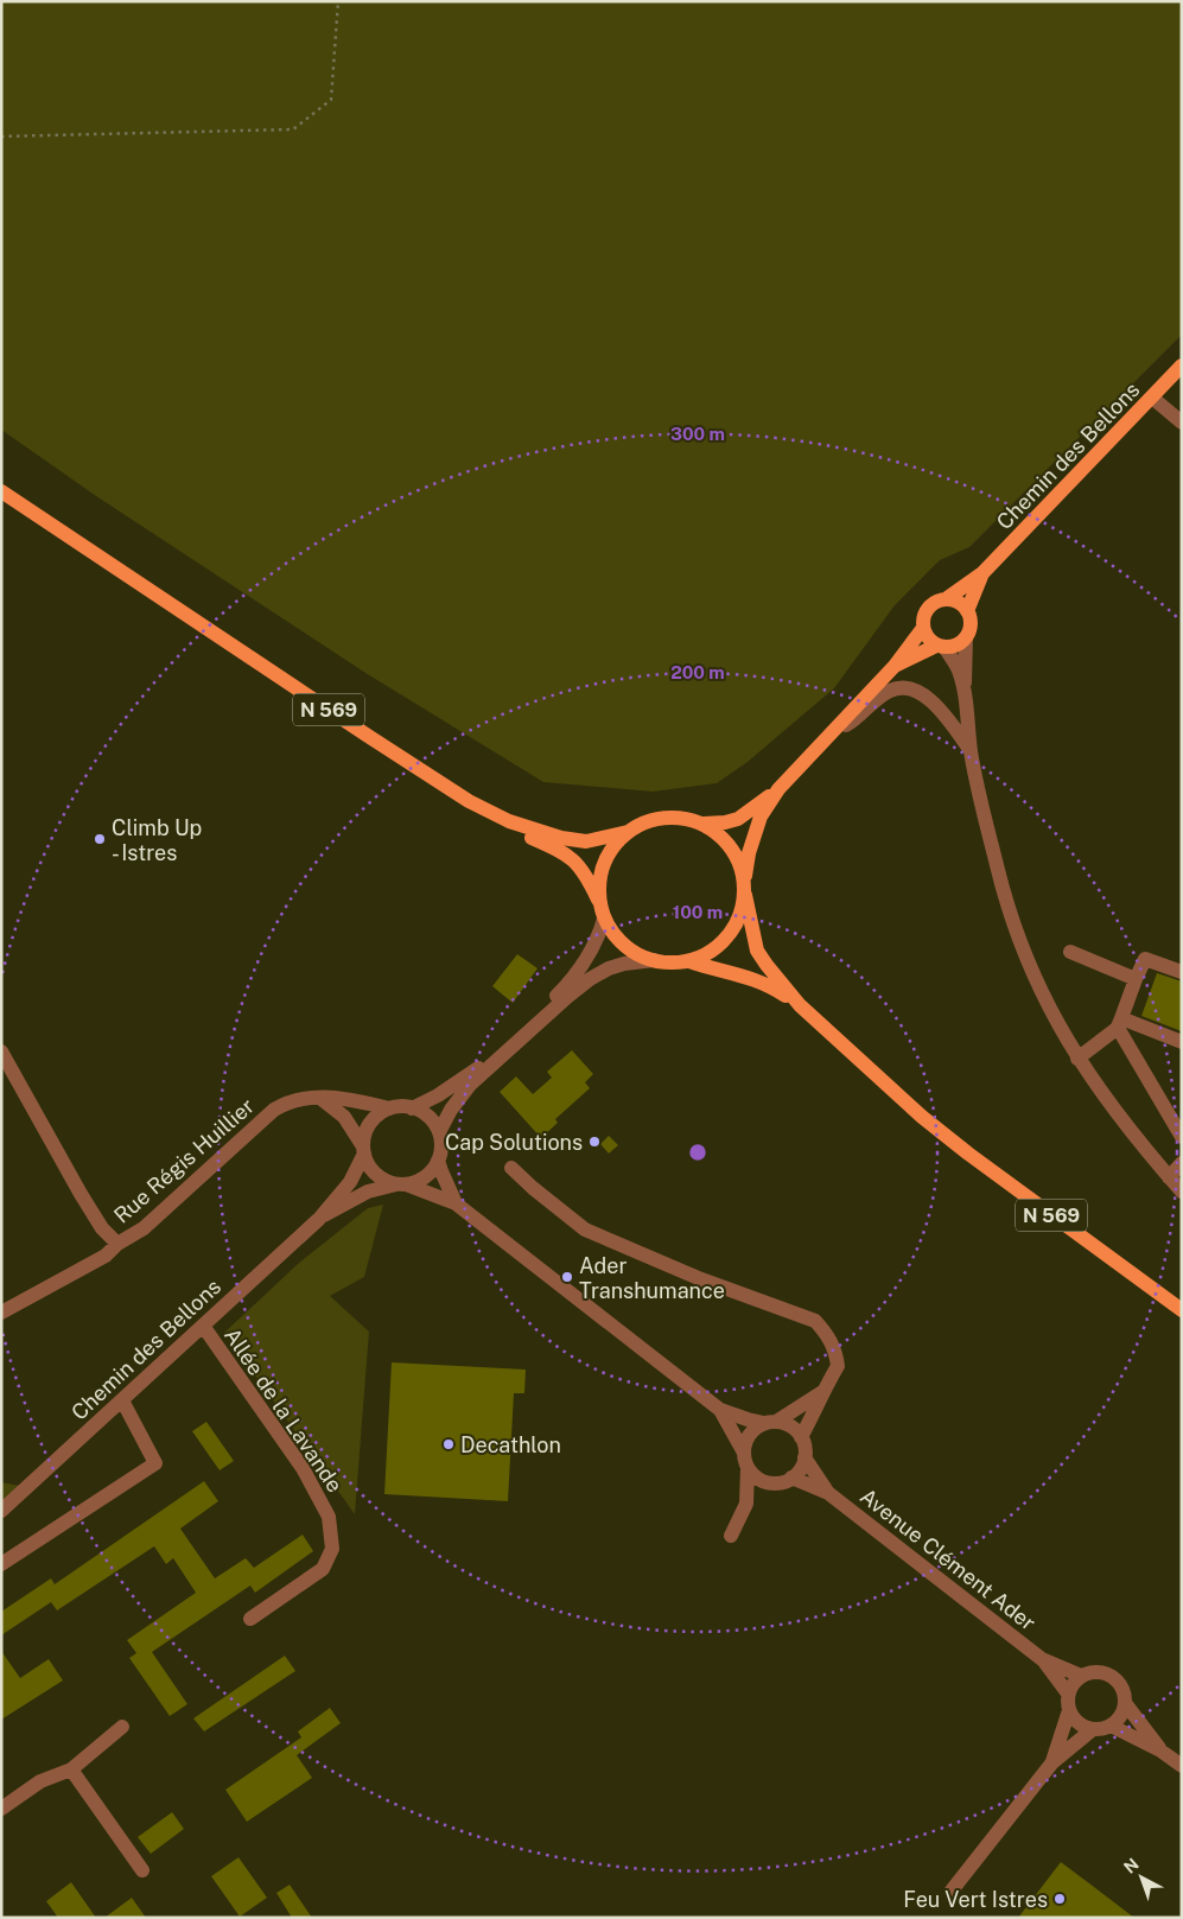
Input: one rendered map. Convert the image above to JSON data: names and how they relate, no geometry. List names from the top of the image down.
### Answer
{
  "streets": {
    "main road": ["Chemin des Bellons", "N 569"],
    "street": ["Rue Régis Huillier", "Allée de la Lavande", "Avenue Clément Ader"]
  },
  "crossings": [
    ["Chemin des Bellons", "Rue Régis Huillier"],
    ["Chemin des Bellons", "Allée de la Lavande"]
  ],
  "places": [
    "Climb Up - Istres",
    "Cap Solutions",
    "Ader Transhumance",
    "Decathlon",
    "Feu Vert Istres"
  ],
  "north": "top left",
  "rings": ["300 m", "200 m", "100 m"]
}
